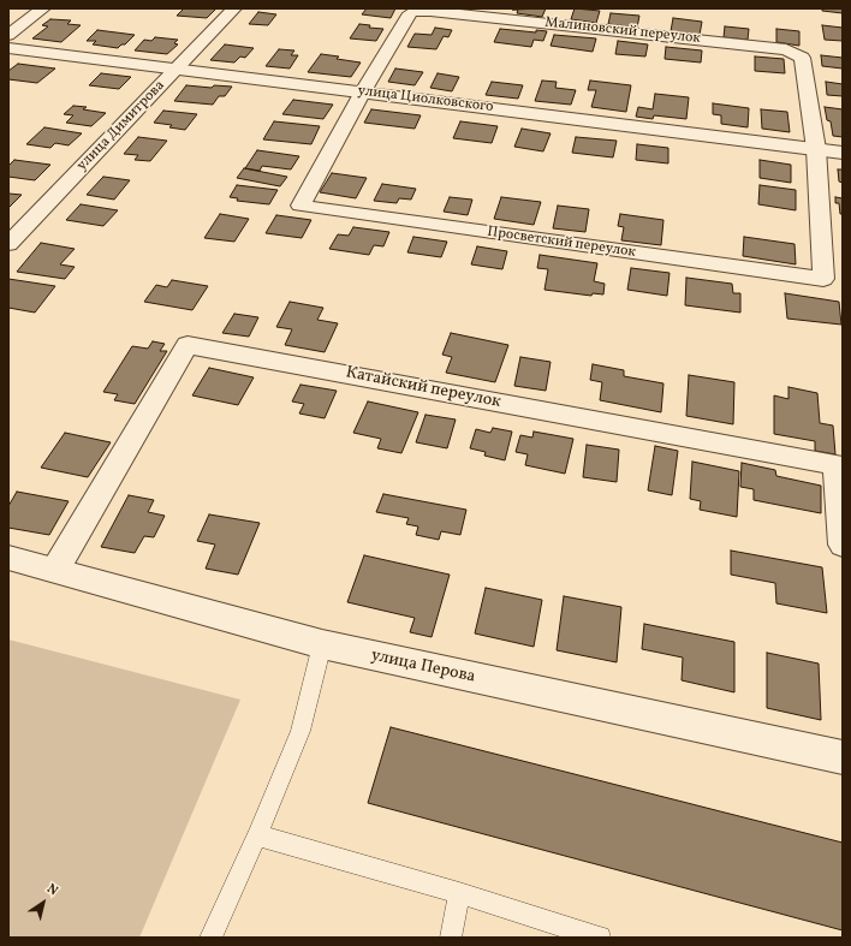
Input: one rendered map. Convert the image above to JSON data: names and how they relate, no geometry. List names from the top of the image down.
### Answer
{
  "streets": {
    "street": [
      "Малиновский переулок",
      "улица Циолковского",
      "улица Димитрова",
      "Просветский переулок",
      "Катайский переулок",
      "улица Перова"
    ]
  },
  "crossings": [
    ["Малиновский переулок", "улица Циолковского"],
    ["Малиновский переулок", "Просветский переулок"],
    ["улица Циолковского", "улица Димитрова"],
    ["улица Циолковского", "Просветский переулок"],
    ["Катайский переулок", "улица Перова"]
  ],
  "north": "top right"
}
